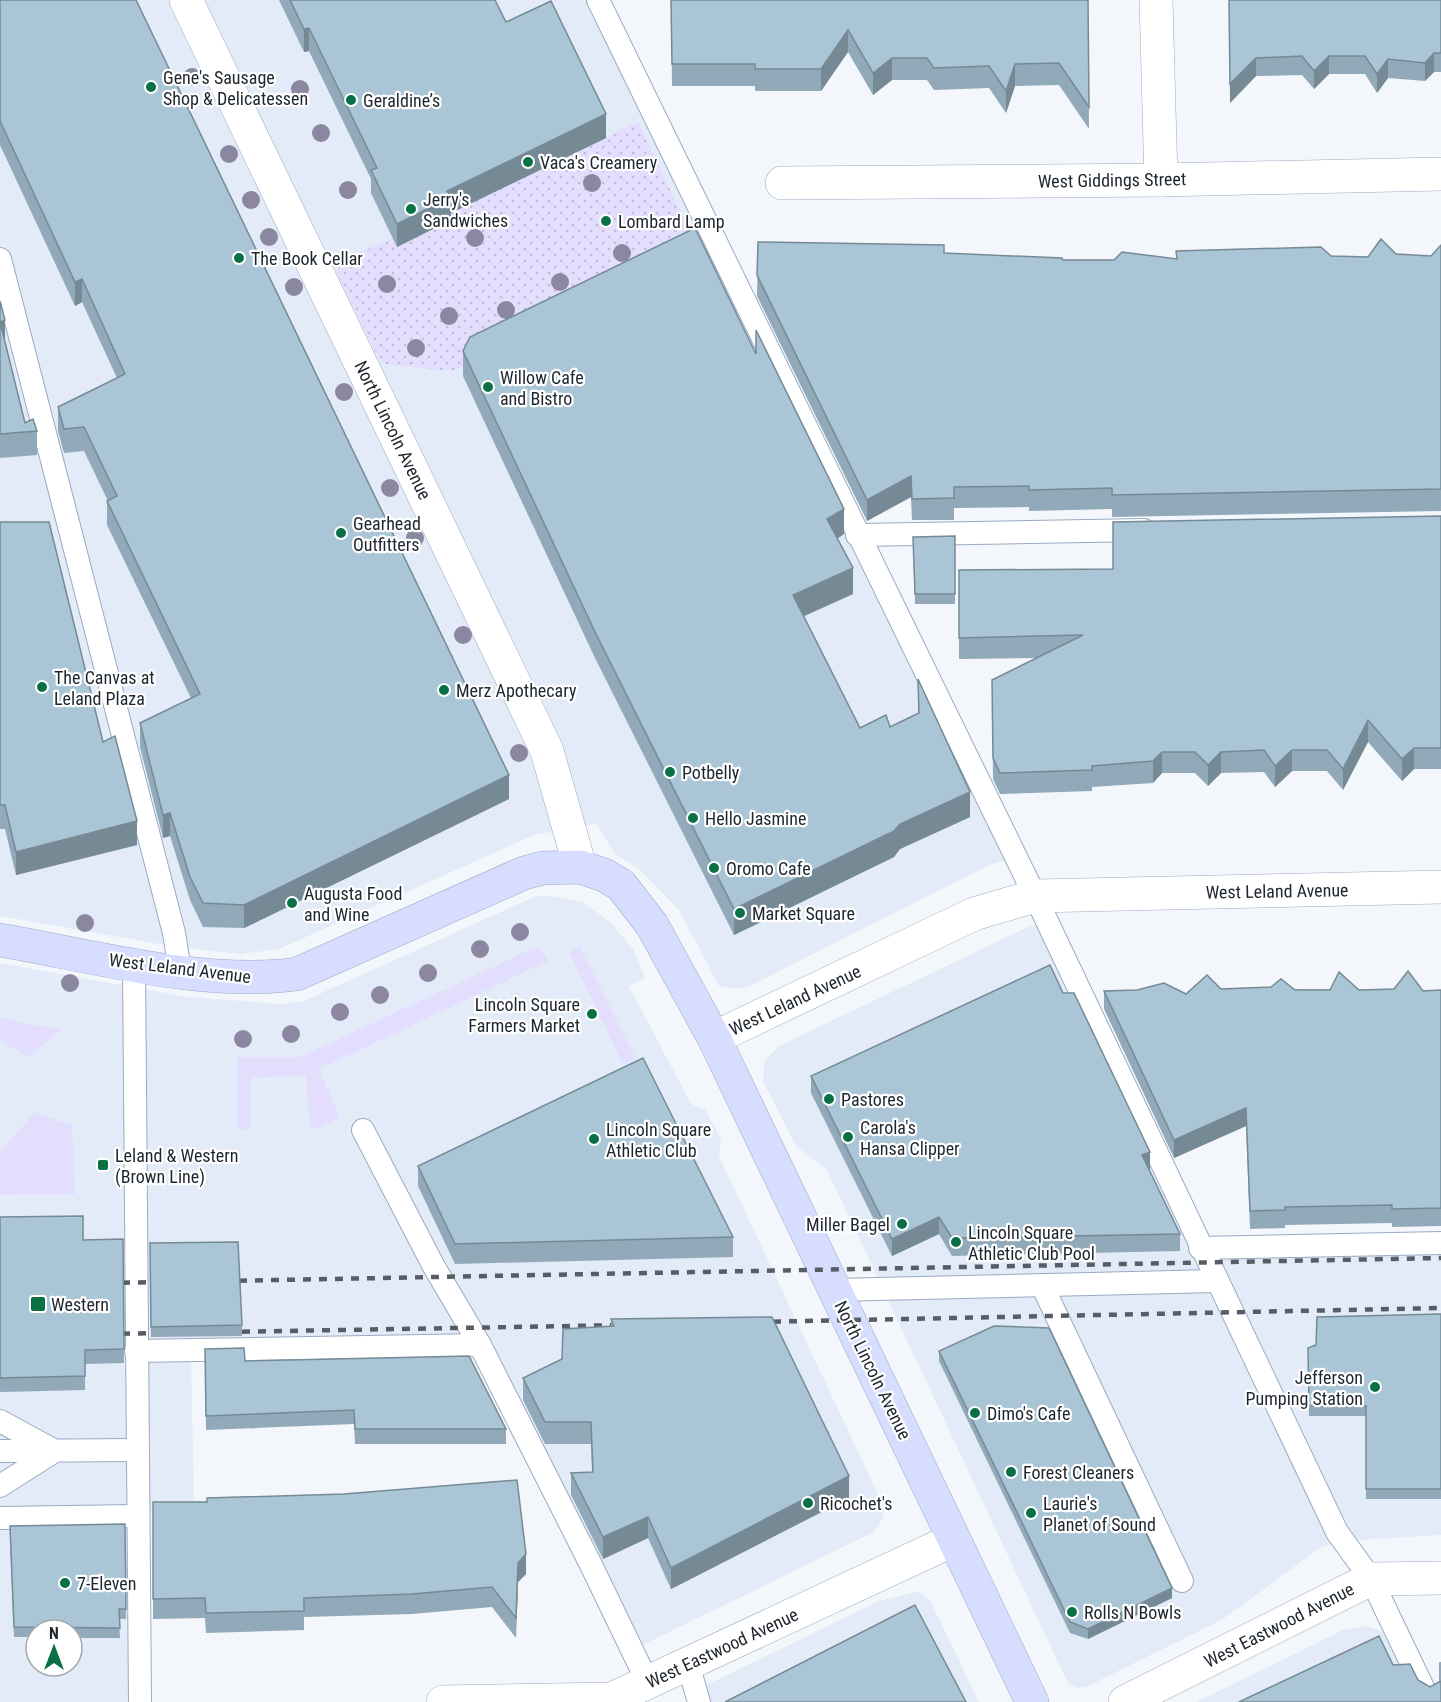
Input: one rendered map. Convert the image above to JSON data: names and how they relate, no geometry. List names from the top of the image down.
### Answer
{
  "streets": {
    "main road": ["North Lincoln Avenue", "West Leland Avenue"],
    "street": ["West Giddings Street", "West Eastwood Avenue"]
  },
  "crossings": [
    ["North Lincoln Avenue", "West Leland Avenue"],
    ["North Lincoln Avenue", "West Eastwood Avenue"]
  ],
  "places": {
    "other": [
      "Gene's Sausage Shop & Delicatessen",
      "Geraldine’s",
      "Vaca's Creamery",
      "Jerry's Sandwiches",
      "Lombard Lamp",
      "The Book Cellar",
      "Willow Cafe and Bistro",
      "Gearhead Outfitters",
      "The Canvas at Leland Plaza",
      "Merz Apothecary",
      "Potbelly",
      "Hello Jasmine",
      "Oromo Cafe",
      "Augusta Food and Wine",
      "Market Square",
      "Lincoln Square Farmers Market",
      "Pastores",
      "Carola's Hansa Clipper",
      "Lincoln Square Athletic Club",
      "Miller Bagel",
      "Lincoln Square Athletic Club Pool",
      "Jefferson Pumping Station",
      "Dimo's Cafe",
      "Forest Cleaners",
      "Ricochet's",
      "Laurie's Planet of Sound",
      "7-Eleven",
      "Rolls N Bowls"
    ],
    "transit": ["Leland & Western (Brown Line)", "Western"]
  },
  "north": "top"
}
